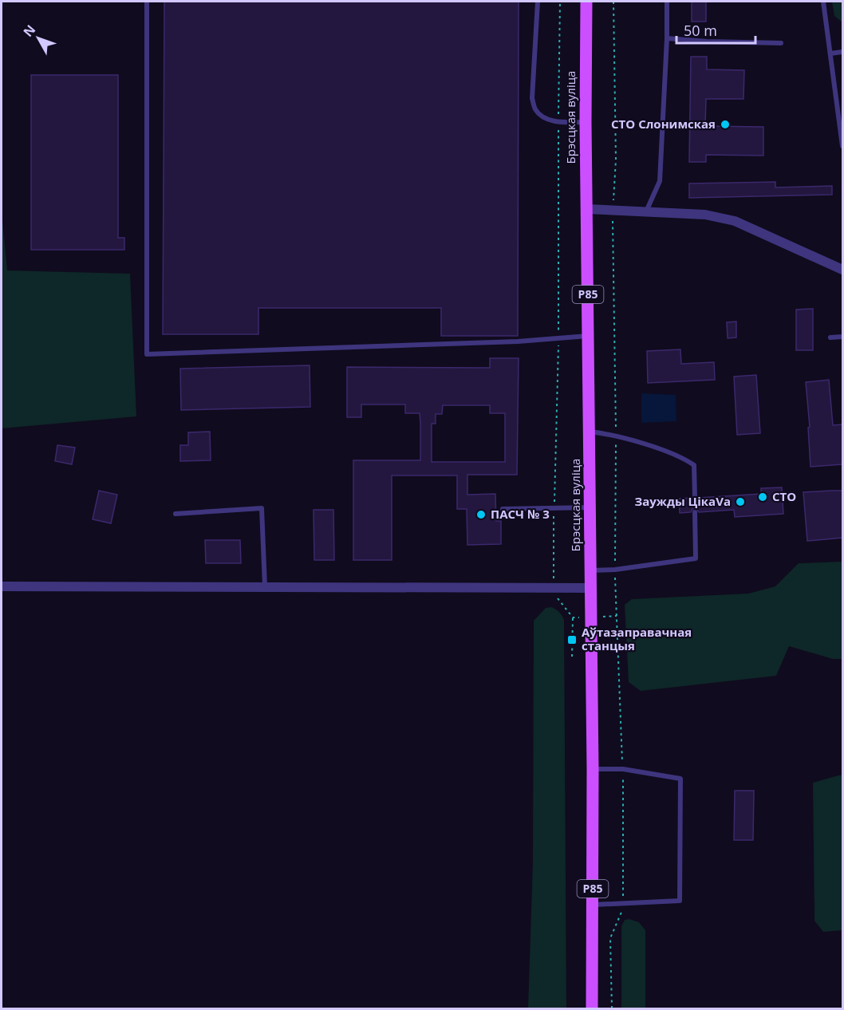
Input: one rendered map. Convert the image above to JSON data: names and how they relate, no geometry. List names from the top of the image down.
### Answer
{
  "streets": {
    "main road": ["Брэсцкая вуліца", "Р85"]
  },
  "places": {
    "other": [
      "СТО Слонимская",
      "СТО",
      "Заужды ЦікаVа",
      "ПАСЧ № 3"
    ],
    "transit": ["Аўтазаправачная станцыя"]
  },
  "scale_bar": "50 m",
  "north": "top left"
}
